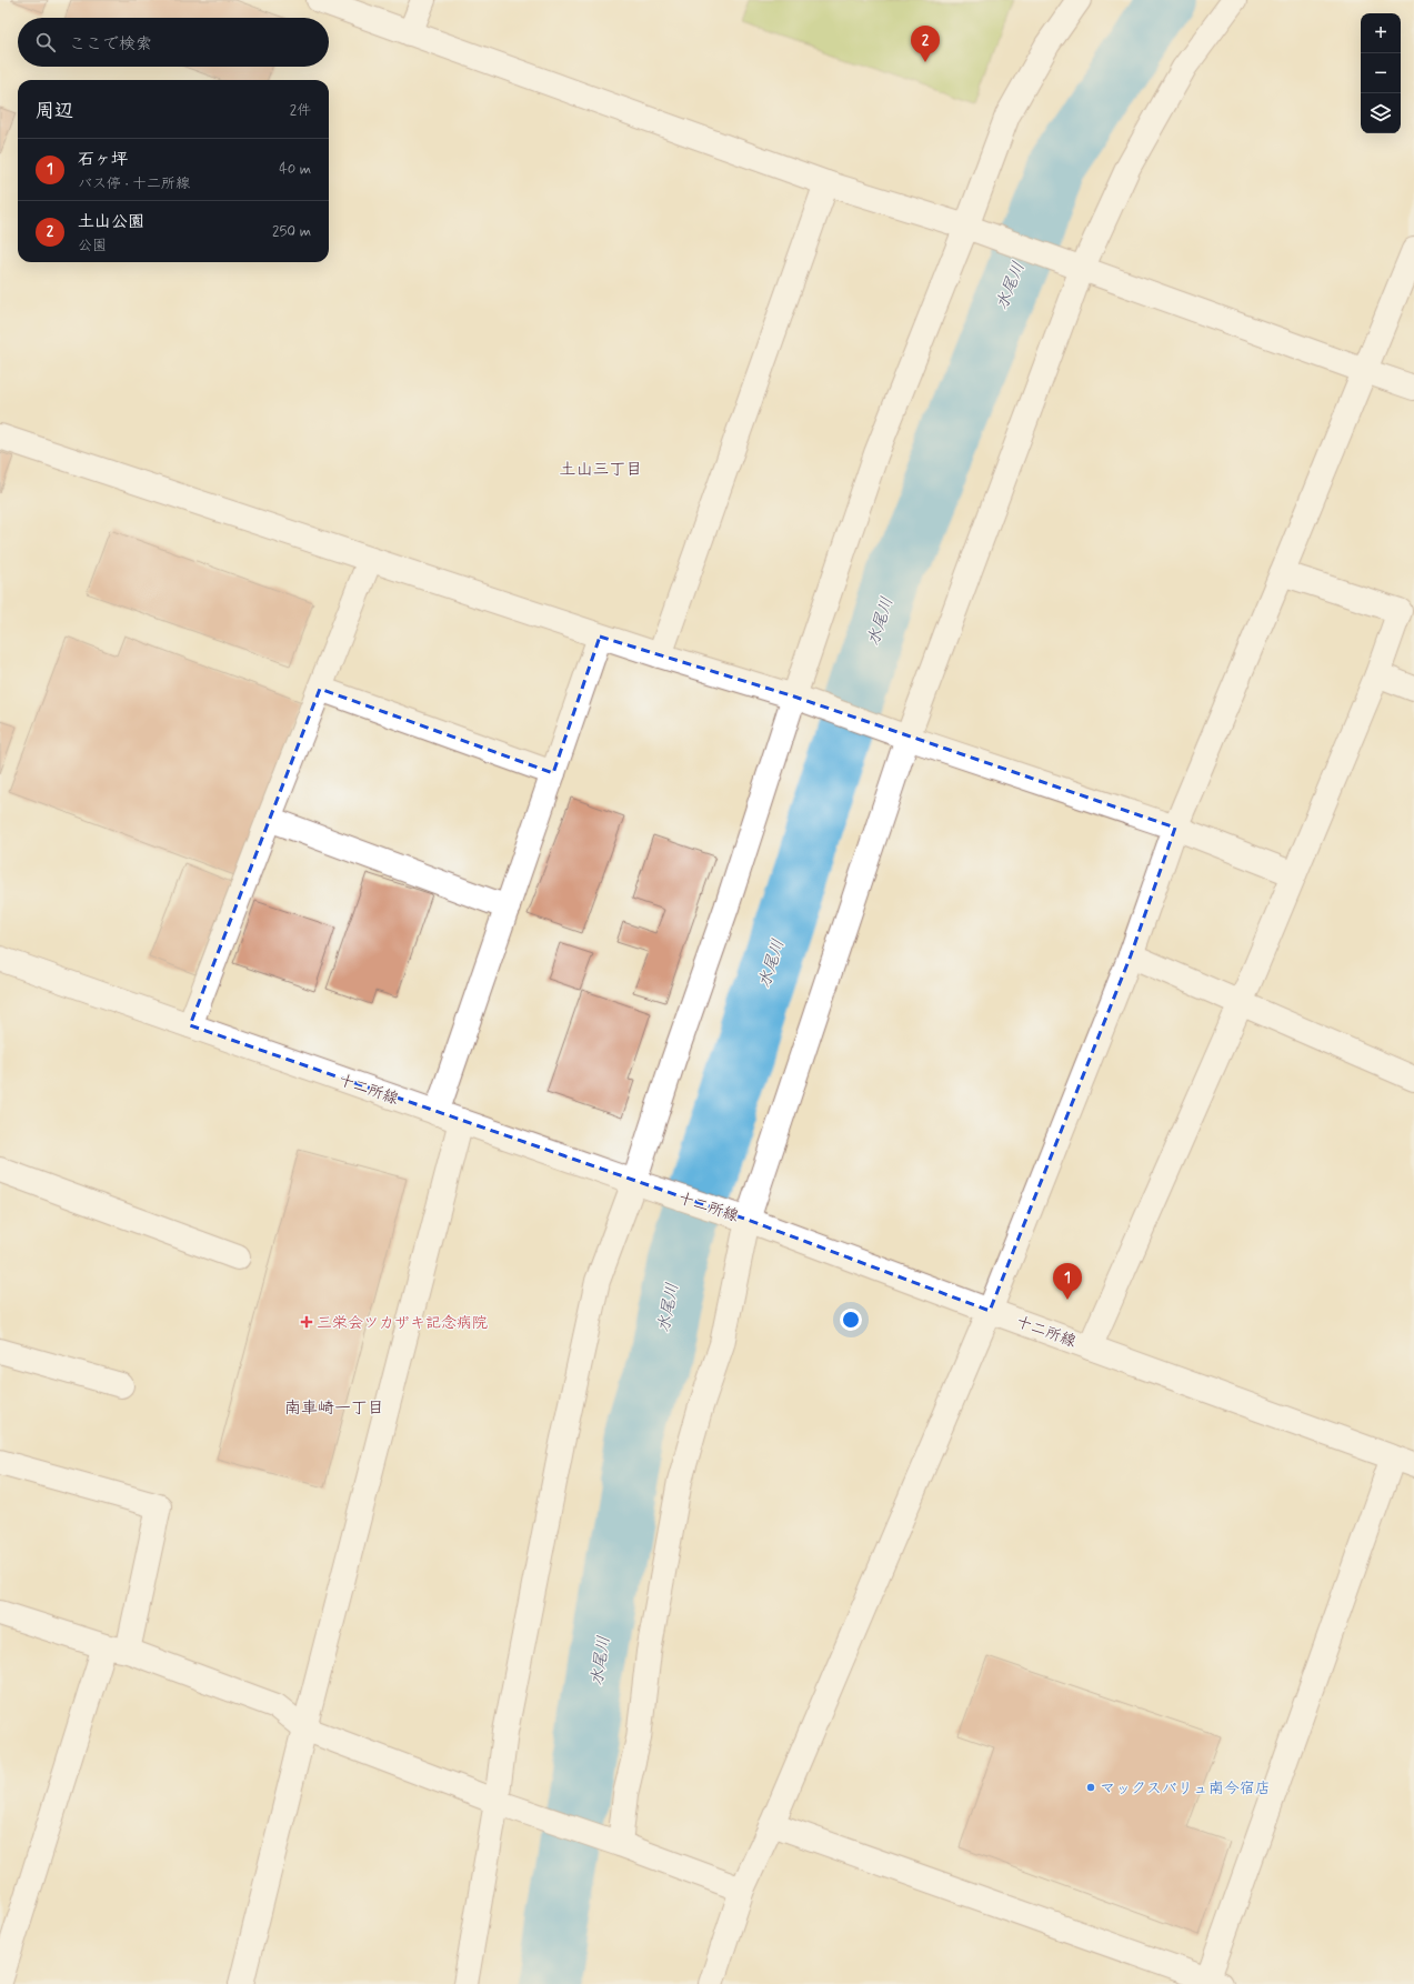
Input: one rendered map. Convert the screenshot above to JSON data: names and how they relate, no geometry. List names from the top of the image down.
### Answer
{
  "streets": {
    "street": ["十二所線"]
  },
  "districts": ["土山三丁目", "南車崎一丁目"],
  "water": ["水尾川"],
  "places": {
    "health": ["三栄会ツカザキ記念病院"],
    "other": ["マックスバリュ南今宿店"]
  },
  "page": {
    "map_buttons": ["+", "−"],
    "search": "ここで検索",
    "pins": ["2", "1"],
    "heading": ["周辺", "2件"],
    "list": [
      {
        "mark": "1",
        "name": "石ヶ坪",
        "note": "バス停 · 十二所線",
        "value": "40 m"
      },
      {
        "mark": "2",
        "name": "土山公園",
        "note": "公園",
        "value": "250 m"
      }
    ]
  }
}
